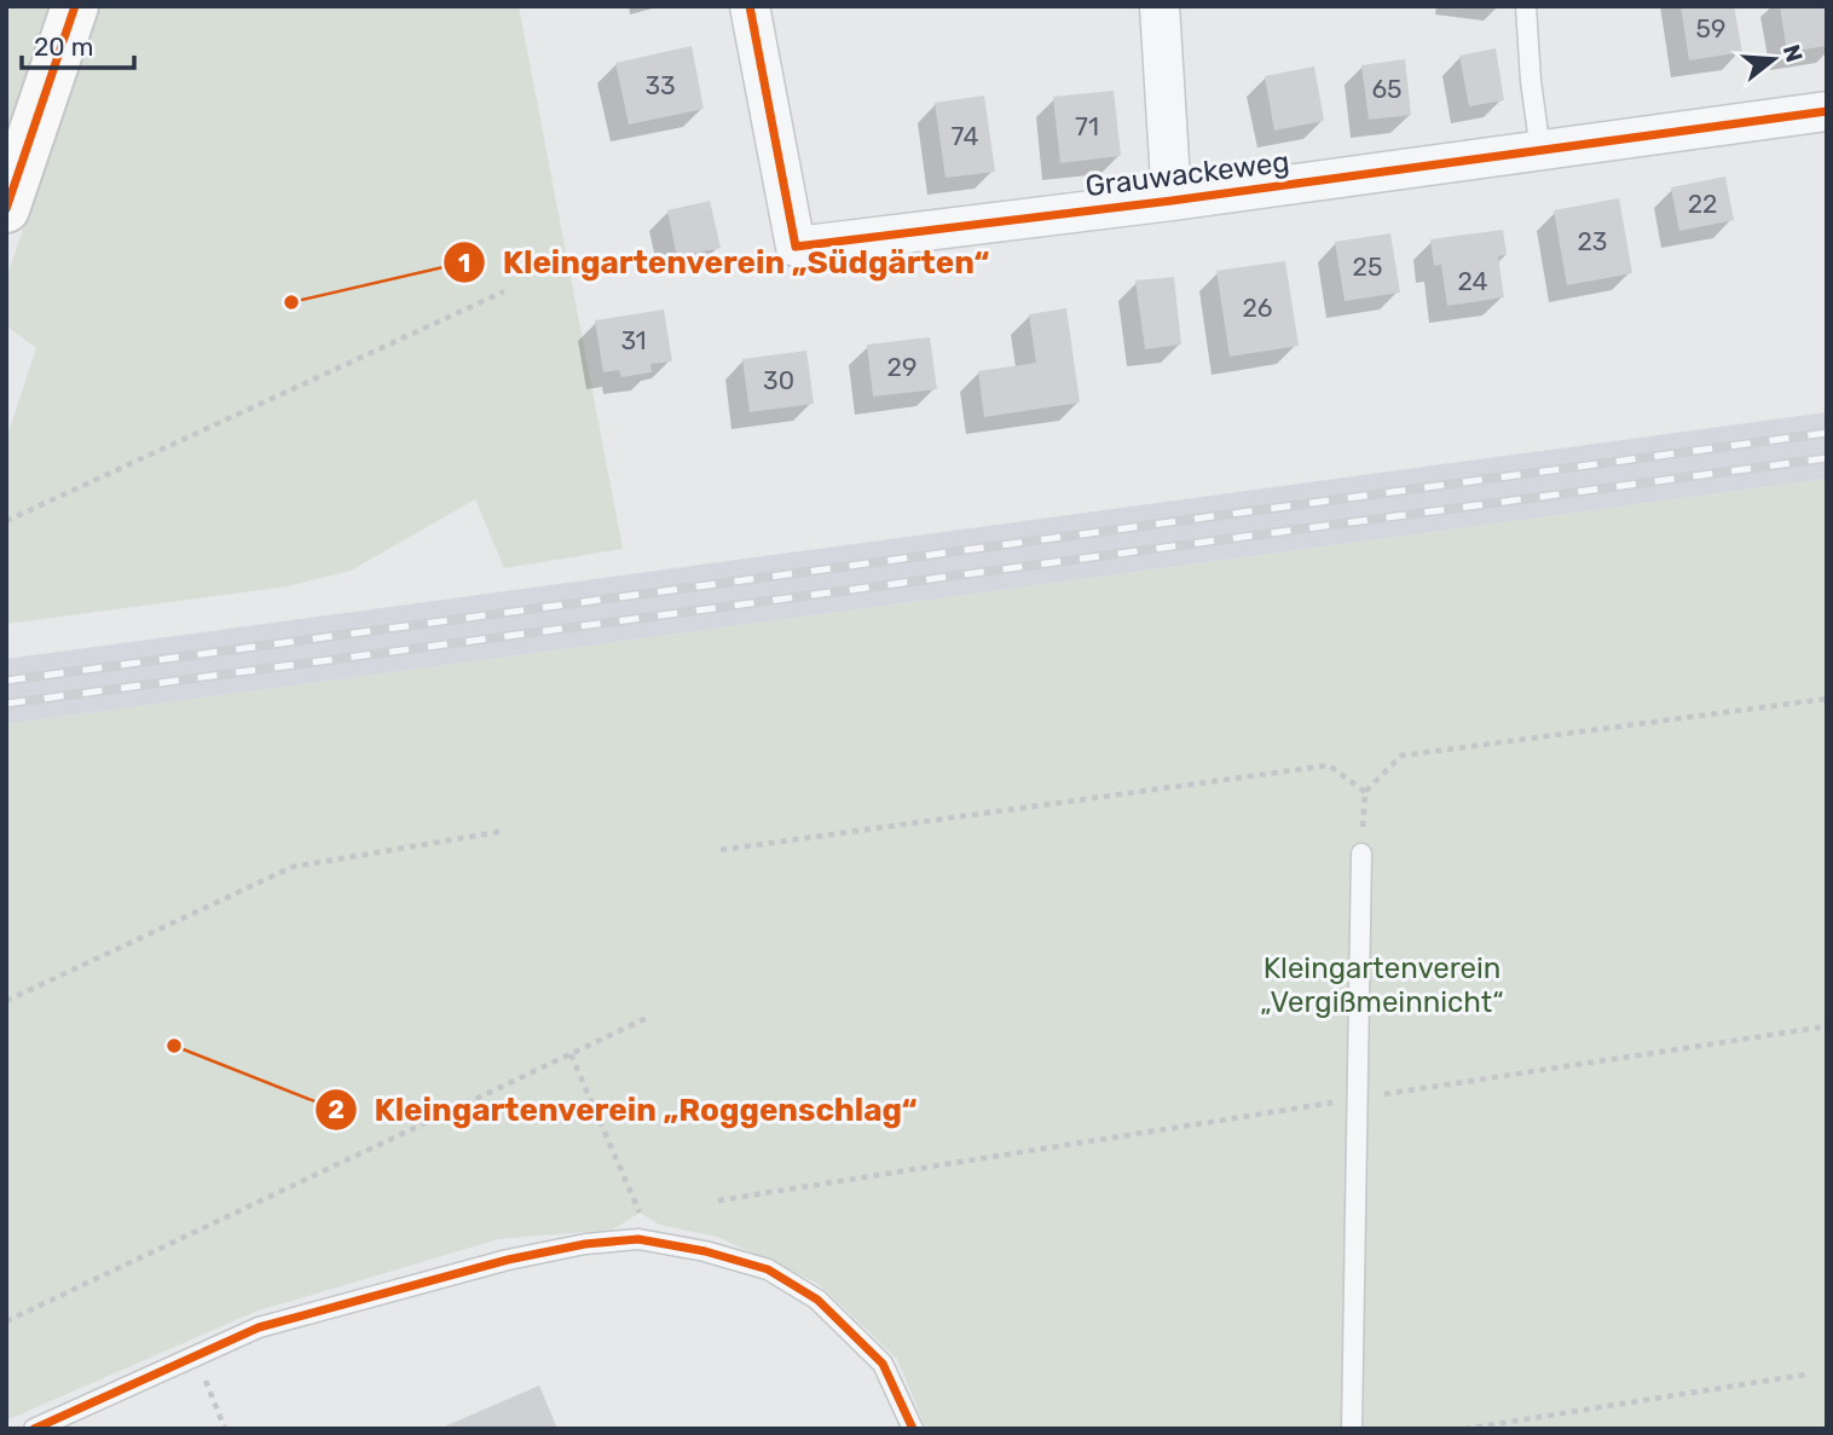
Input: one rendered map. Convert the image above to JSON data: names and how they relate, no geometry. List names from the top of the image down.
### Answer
{
  "streets": {
    "street": ["Grauwackeweg"]
  },
  "parks": ["Kleingartenverein „Vergißmeinnicht“"],
  "places": ["Kleingartenverein „Südgärten“", "Kleingartenverein „Roggenschlag“"],
  "house_numbers": [
    "59",
    "33",
    "65",
    "71",
    "74",
    "22",
    "23",
    "25",
    "24",
    "26",
    "31",
    "29",
    "30"
  ],
  "scale_bar": "20 m",
  "north": "right"
}
